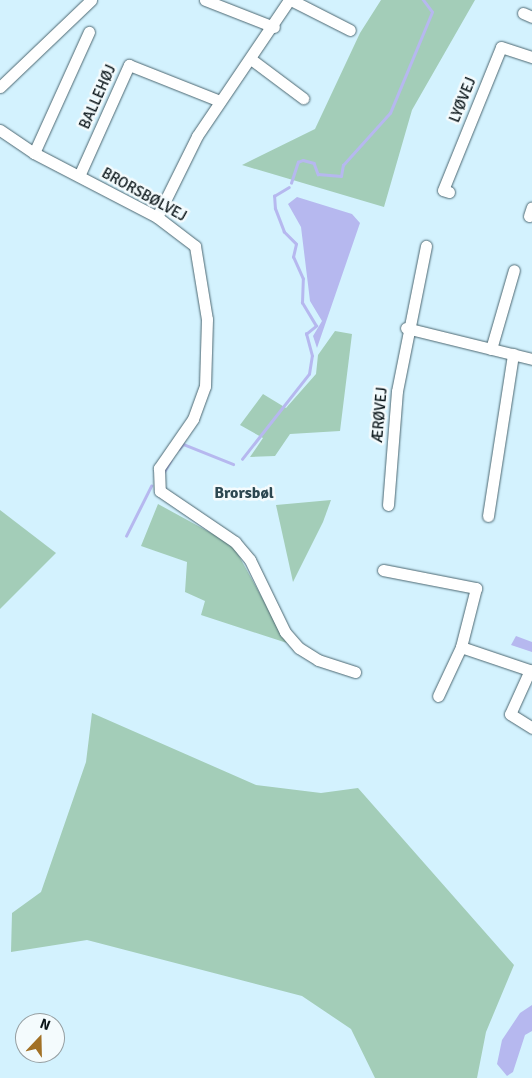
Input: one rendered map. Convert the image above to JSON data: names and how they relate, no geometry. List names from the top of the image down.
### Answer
{
  "streets": {
    "street": [
      "BALLEHØJ",
      "LYØVEJ",
      "BRORSBØLVEJ",
      "ÆRØVEJ"
    ]
  },
  "crossings": [
    ["BALLEHØJ", "BRORSBØLVEJ"]
  ],
  "districts": ["Brorsbøl"],
  "north": "top"
}
